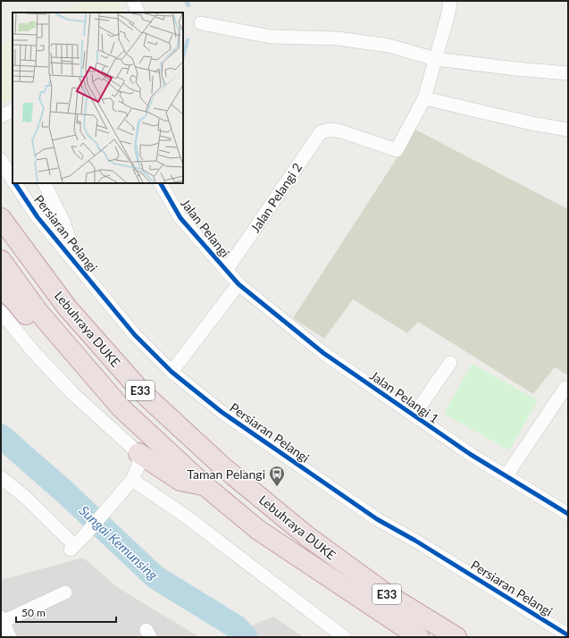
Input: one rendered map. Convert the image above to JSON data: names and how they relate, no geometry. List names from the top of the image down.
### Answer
{
  "streets": {
    "highway": ["Lebuhraya DUKE", "E33"],
    "street": [
      "Jalan Pelangi 2",
      "Jalan Pelangi",
      "Persiaran Pelangi",
      "Jalan Pelangi 1"
    ]
  },
  "crossings": [
    ["Jalan Pelangi 2", "Jalan Pelangi"],
    ["Jalan Pelangi", "Jalan Pelangi 1"]
  ],
  "water": ["Sungai Kemunsing"],
  "places": {
    "bus stop": ["Taman Pelangi"]
  },
  "scale_bar": "50 m"
}
